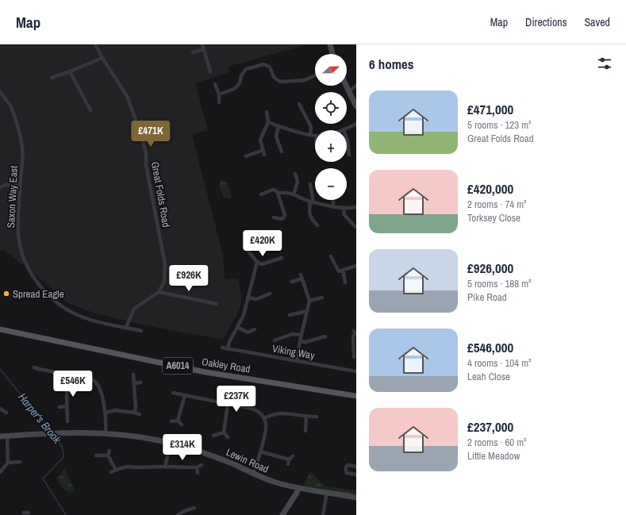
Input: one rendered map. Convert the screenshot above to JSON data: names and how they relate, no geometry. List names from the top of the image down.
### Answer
{
  "streets": {
    "main road": ["Oakley Road", "A6014"],
    "street": [
      "Great Folds Road",
      "Saxon Way East",
      "Viking Way",
      "Lewin Road"
    ]
  },
  "water": ["Harper's Brook"],
  "places": ["Spread Eagle"],
  "north": "right",
  "page": {
    "header": "Map",
    "nav": ["Map", "Directions", "Saved"],
    "heading": "6 homes",
    "map_buttons": ["+", "−"],
    "list": [
      {
        "name": "£471,000",
        "note": "5 rooms · 123 m² · Great Folds Road"
      },
      {
        "name": "£420,000",
        "note": "2 rooms · 74 m² · Torksey Close"
      },
      {
        "name": "£926,000",
        "note": "5 rooms · 188 m² · Pike Road"
      },
      {
        "name": "£546,000",
        "note": "4 rooms · 104 m² · Leah Close"
      },
      {
        "name": "£237,000",
        "note": "2 rooms · 60 m² · Little Meadow"
      }
    ],
    "price": [
      "£471K",
      "£420K",
      "£926K",
      "£546K",
      "£237K",
      "£314K"
    ]
  }
}
